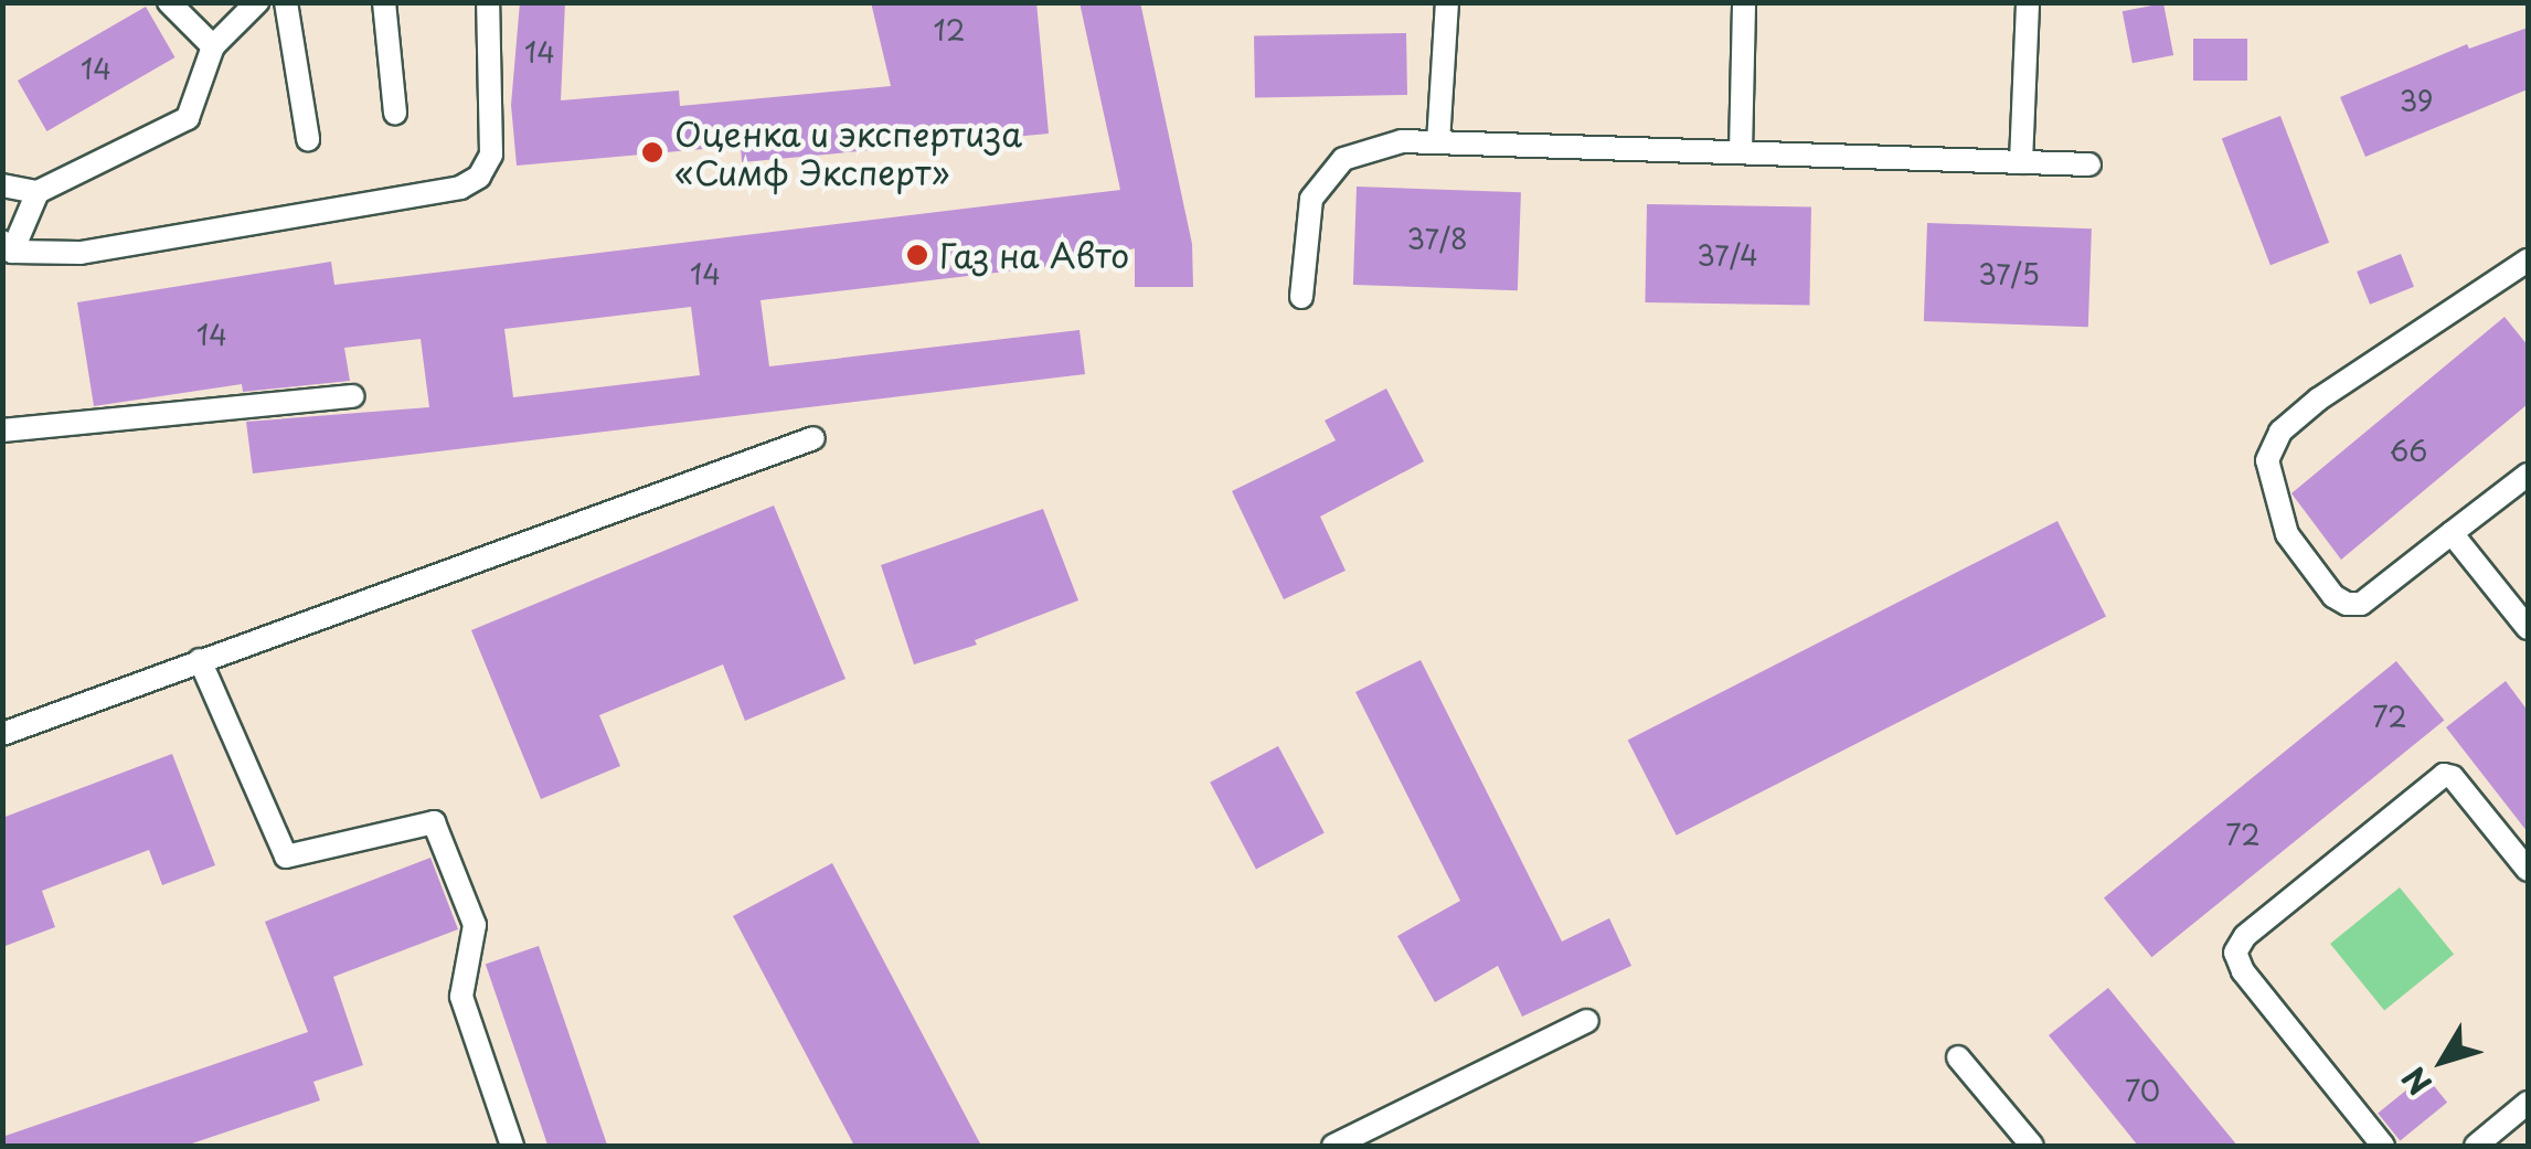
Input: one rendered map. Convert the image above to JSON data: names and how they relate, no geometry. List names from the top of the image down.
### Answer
{
  "places": ["Оценка и экспертиза «Симф Эксперт»", "Газ на Авто"],
  "house_numbers": [
    "12",
    "14",
    "14",
    "39",
    "37/8",
    "37/4",
    "14",
    "37/5",
    "14",
    "66",
    "72",
    "72",
    "70"
  ],
  "north": "bottom left"
}
